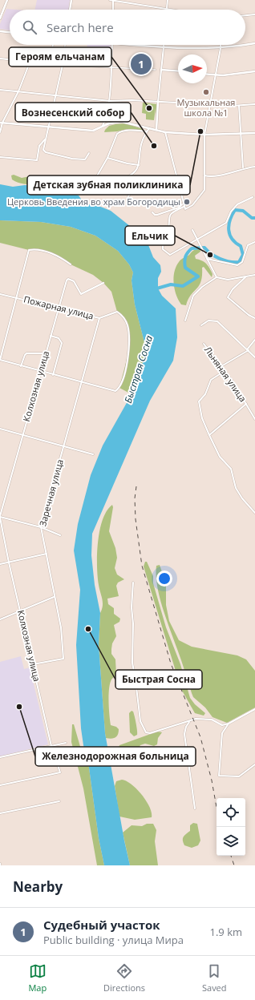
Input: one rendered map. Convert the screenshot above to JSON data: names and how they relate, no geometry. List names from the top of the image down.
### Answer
{
  "streets": {
    "street": [
      "Пожарная улица",
      "Льняная улица",
      "Колхозная улица",
      "Заречная улица"
    ]
  },
  "crossings": [
    ["Пожарная улица", "Колхозная улица"],
    ["Пожарная улица", "Заречная улица"],
    ["Колхозная улица", "Заречная улица"]
  ],
  "water": ["Быстрая Сосна"],
  "places": [
    "Музыкальная школа №1",
    "Героям ельчанам",
    "Детская зубная поликлиника",
    "Вознесенский собор",
    "Церковь Введения во храм Богородицы",
    "Ельчик",
    "Быстрая Сосна",
    "Железнодорожная больница"
  ],
  "north": "right",
  "page": {
    "search": "Search here",
    "pins": "1",
    "heading": "Nearby",
    "list": [
      {
        "mark": "1",
        "name": "Судебный участок",
        "note": "Public building · улица Мира",
        "value": "1.9 km"
      }
    ],
    "nav": ["Map", "Directions", "Saved"]
  }
}
